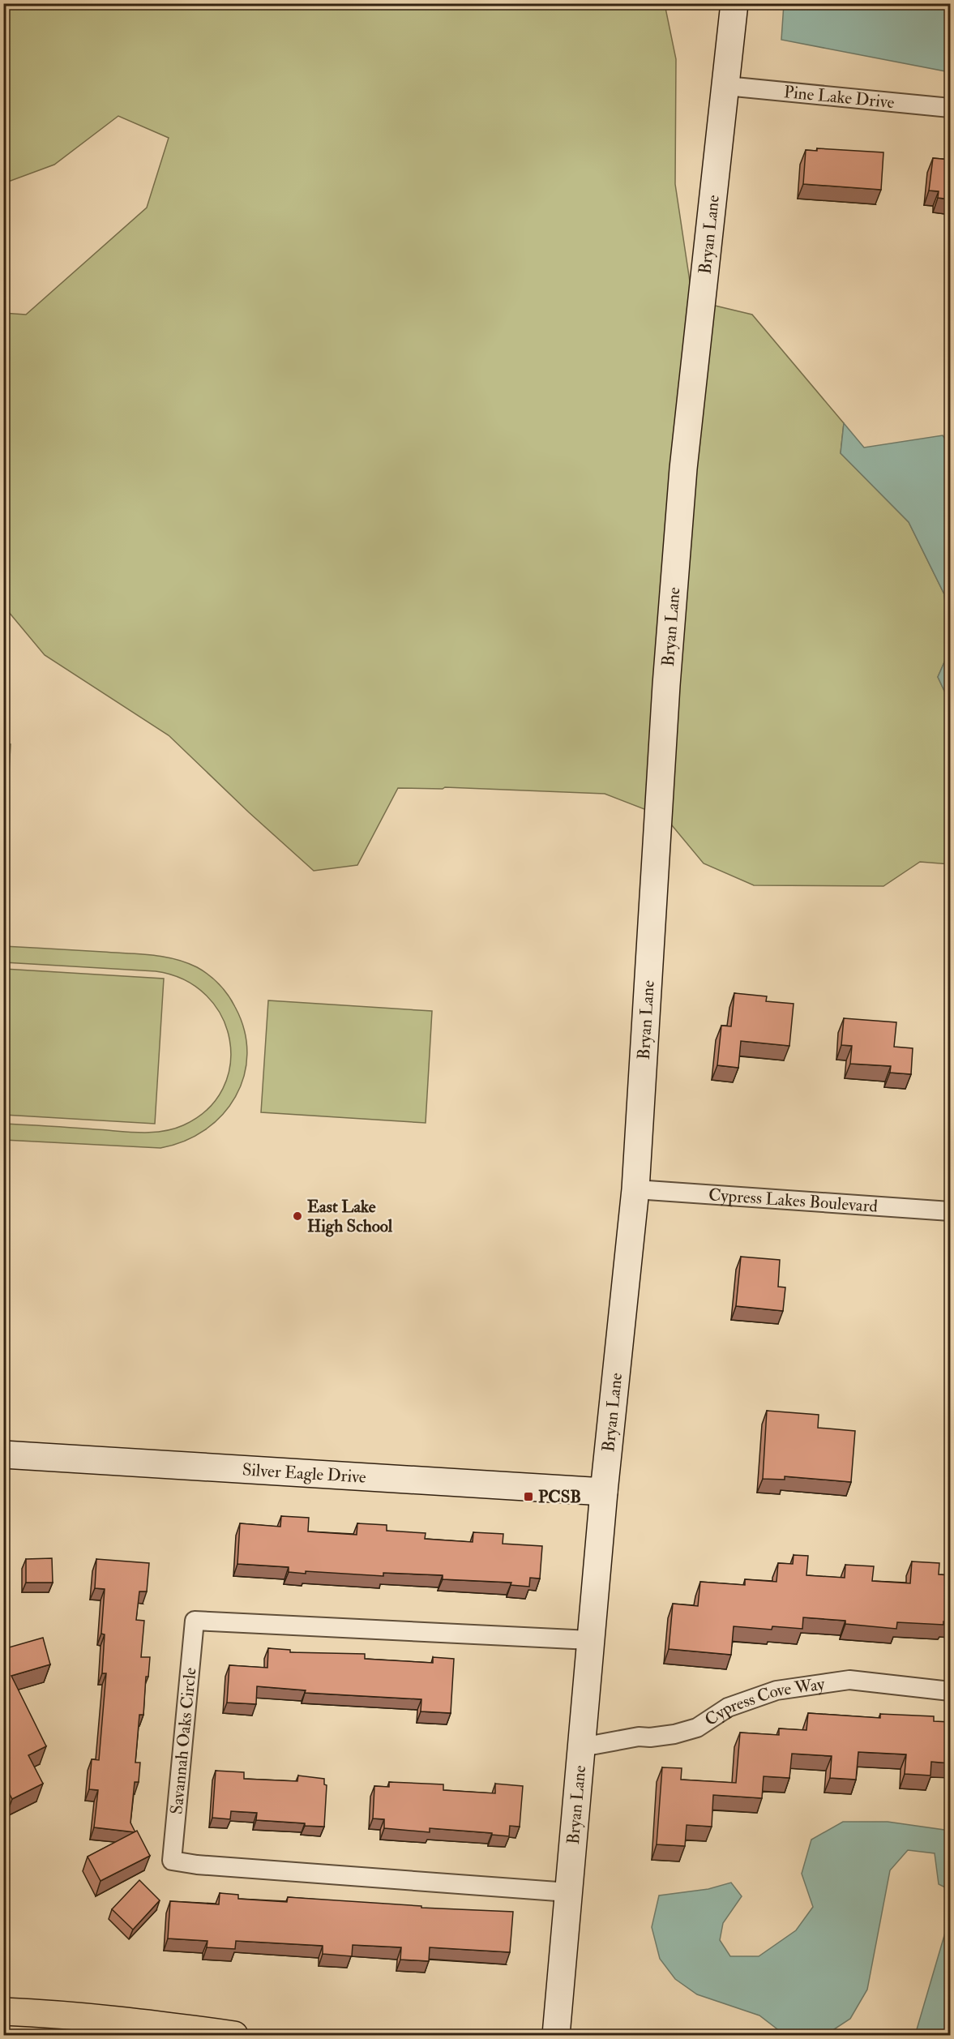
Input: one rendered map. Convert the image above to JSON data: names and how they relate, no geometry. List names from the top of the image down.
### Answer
{
  "streets": {
    "street": [
      "Pine Lake Drive",
      "Bryan Lane",
      "Cypress Lakes Boulevard",
      "Silver Eagle Drive",
      "Cypress Cove Way",
      "Savannah Oaks Circle"
    ]
  },
  "crossings": [
    ["Pine Lake Drive", "Bryan Lane"],
    ["Bryan Lane", "Cypress Lakes Boulevard"],
    ["Bryan Lane", "Silver Eagle Drive"],
    ["Bryan Lane", "Cypress Cove Way"],
    ["Bryan Lane", "Savannah Oaks Circle"]
  ],
  "places": {
    "other": ["East Lake High School"],
    "transit": ["PCSB"]
  }
}
